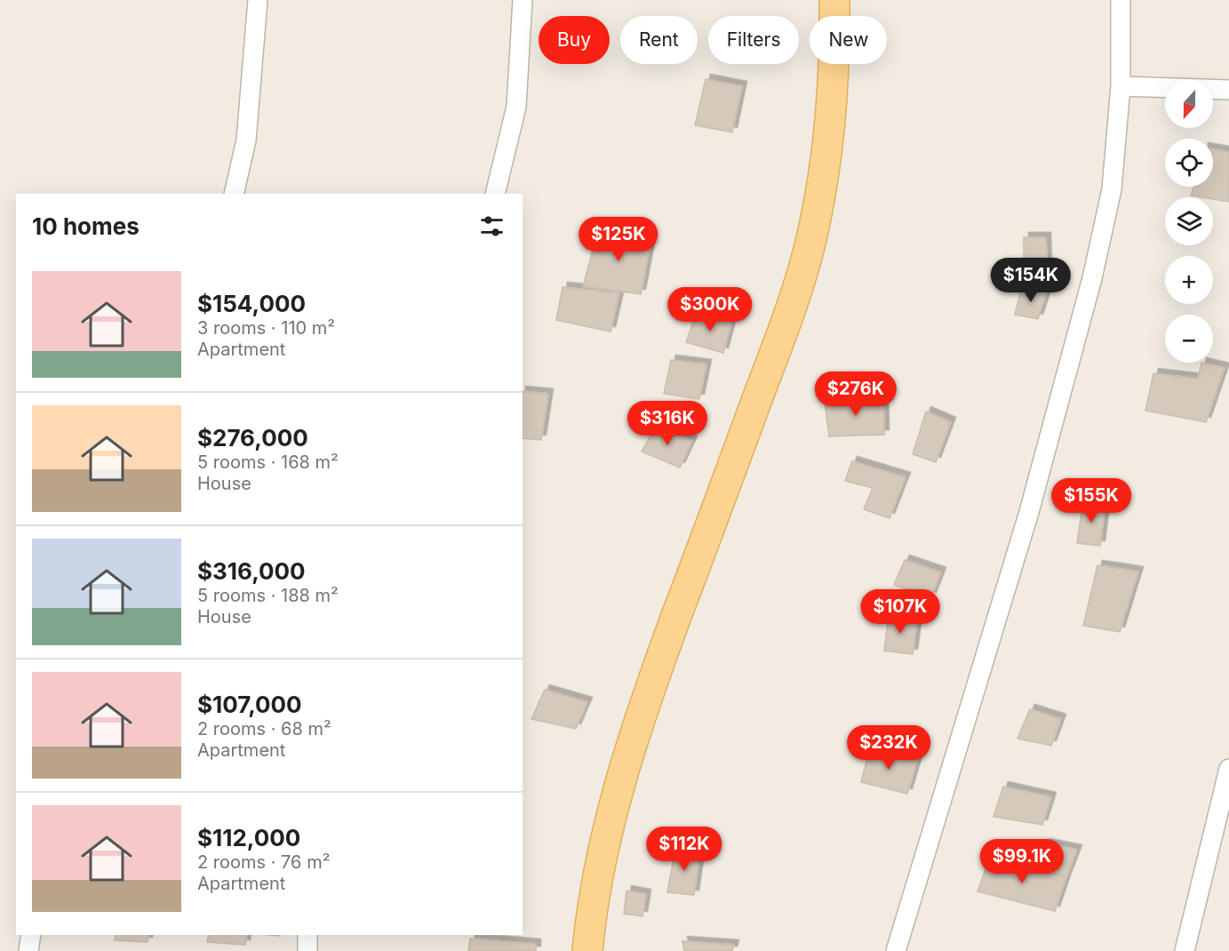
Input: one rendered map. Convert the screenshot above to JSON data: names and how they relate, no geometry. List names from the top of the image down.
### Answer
{
  "north": "bottom",
  "page": {
    "chip": [
      "Buy",
      "Rent",
      "Filters",
      "New"
    ],
    "map_buttons": ["+", "−"],
    "heading": "10 homes",
    "price": [
      "$125K",
      "$154K",
      "$300K",
      "$276K",
      "$316K",
      "$155K",
      "$107K",
      "$232K",
      "$112K",
      "$99.1K"
    ],
    "list": [
      {
        "name": "$154,000",
        "note": "3 rooms · 110 m² · Apartment"
      },
      {
        "name": "$276,000",
        "note": "5 rooms · 168 m² · House"
      },
      {
        "name": "$316,000",
        "note": "5 rooms · 188 m² · House"
      },
      {
        "name": "$107,000",
        "note": "2 rooms · 68 m² · Apartment"
      },
      {
        "name": "$112,000",
        "note": "2 rooms · 76 m² · Apartment"
      }
    ]
  }
}
